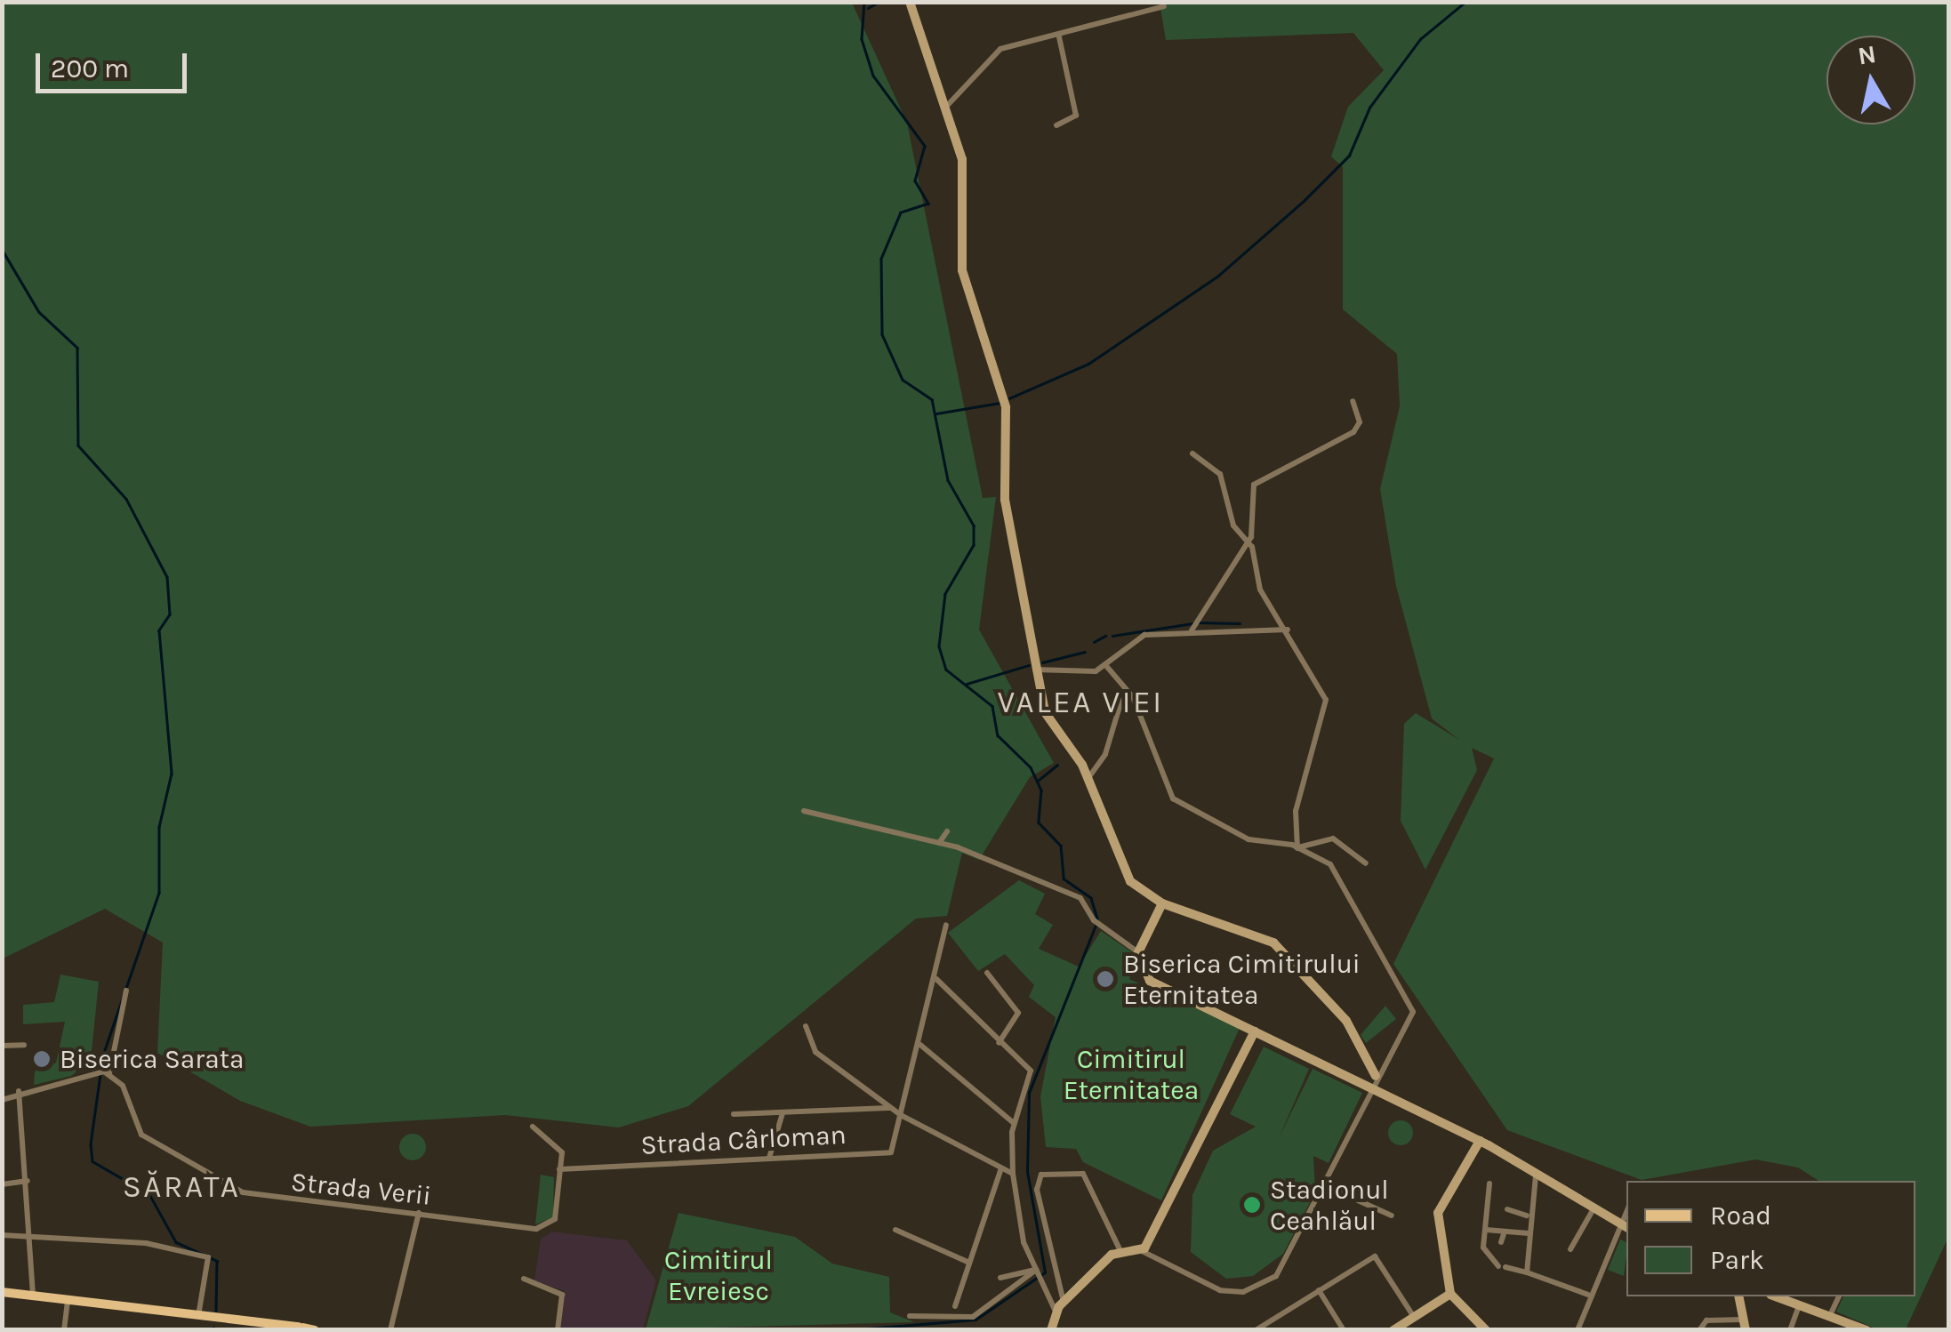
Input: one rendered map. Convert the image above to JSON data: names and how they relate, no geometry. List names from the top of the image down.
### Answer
{
  "streets": {
    "street": ["Strada Cârloman", "Strada Verii"]
  },
  "crossings": [
    ["Strada Cârloman", "Strada Verii"]
  ],
  "districts": ["VALEA VIEI", "SĂRATA"],
  "parks": ["Cimitirul Eternitatea", "Cimitirul Evreiesc"],
  "places": ["Biserica Cimitirului Eternitatea", "Biserica Sarata", "Stadionul Ceahlăul"],
  "legend": ["Road", "Park"],
  "scale_bar": "200 m",
  "north": "top"
}
